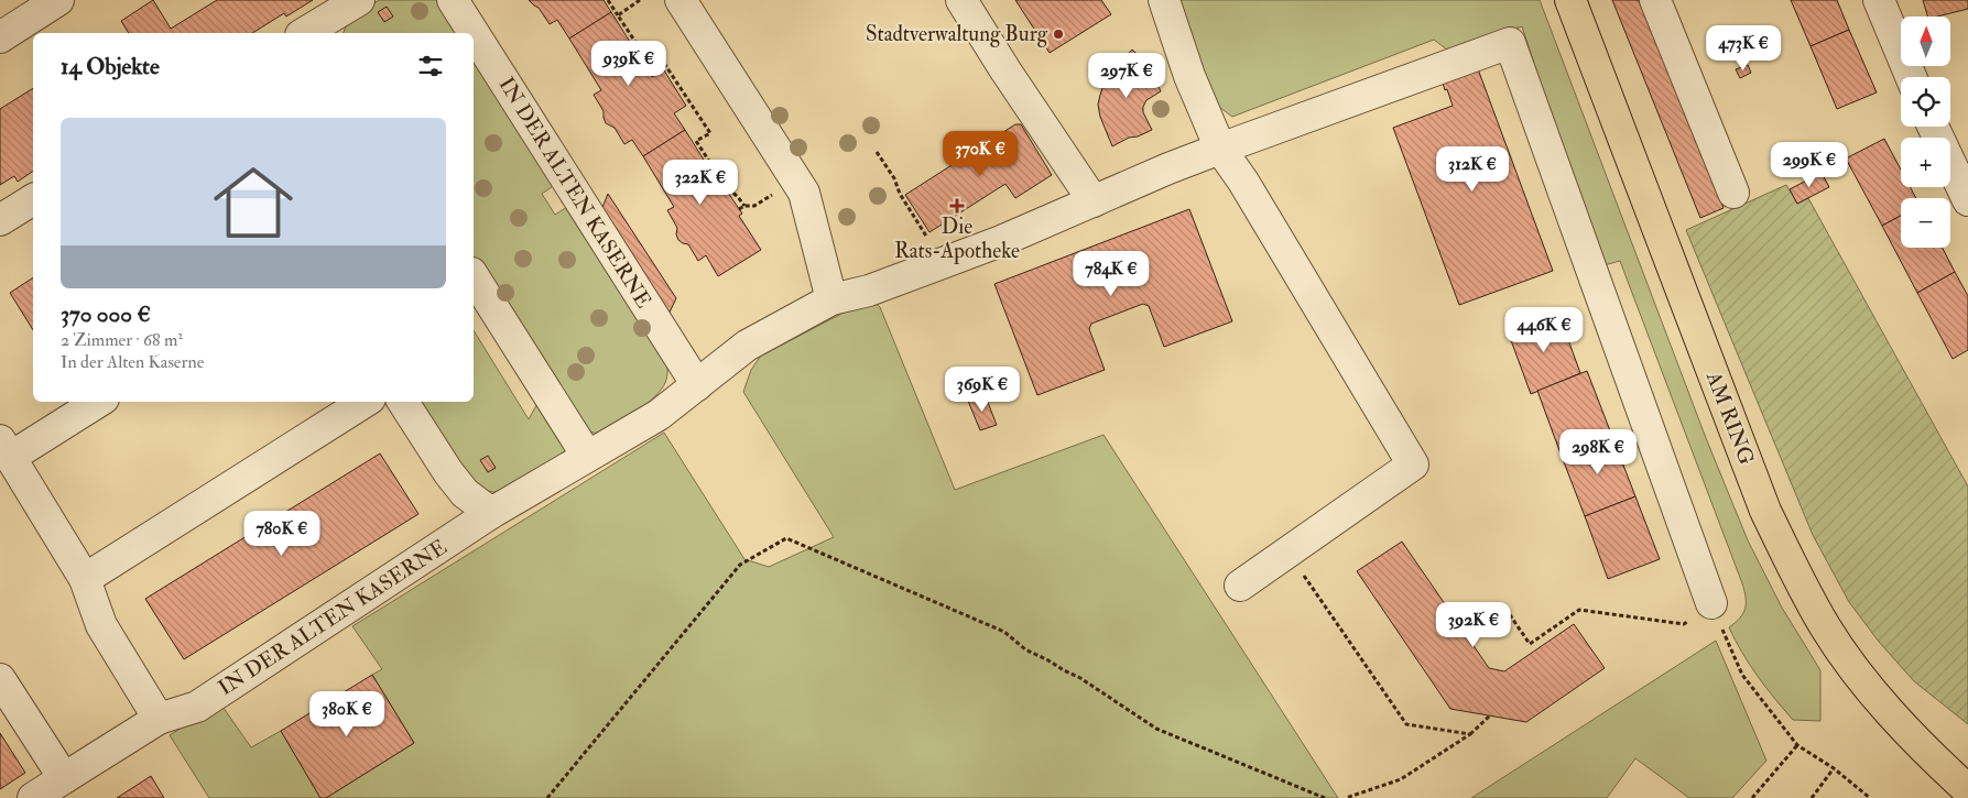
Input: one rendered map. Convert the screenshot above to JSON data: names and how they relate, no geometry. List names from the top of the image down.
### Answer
{
  "streets": {
    "main road": ["AM RING"],
    "street": ["IN DER ALTEN KASERNE"]
  },
  "places": {
    "other": ["Stadtverwaltung Burg"],
    "health": ["Die Rats-Apotheke"]
  },
  "north": "top",
  "page": {
    "map_buttons": ["+", "−"],
    "price": [
      "473K €",
      "939K €",
      "297K €",
      "370K €",
      "299K €",
      "312K €",
      "322K €",
      "784K €",
      "446K €",
      "369K €",
      "298K €",
      "780K €",
      "392K €",
      "380K €"
    ],
    "heading": "14 Objekte",
    "list": [
      {
        "name": "370 000 €",
        "note": "2 Zimmer · 68 m² · In der Alten Kaserne"
      }
    ]
  }
}
